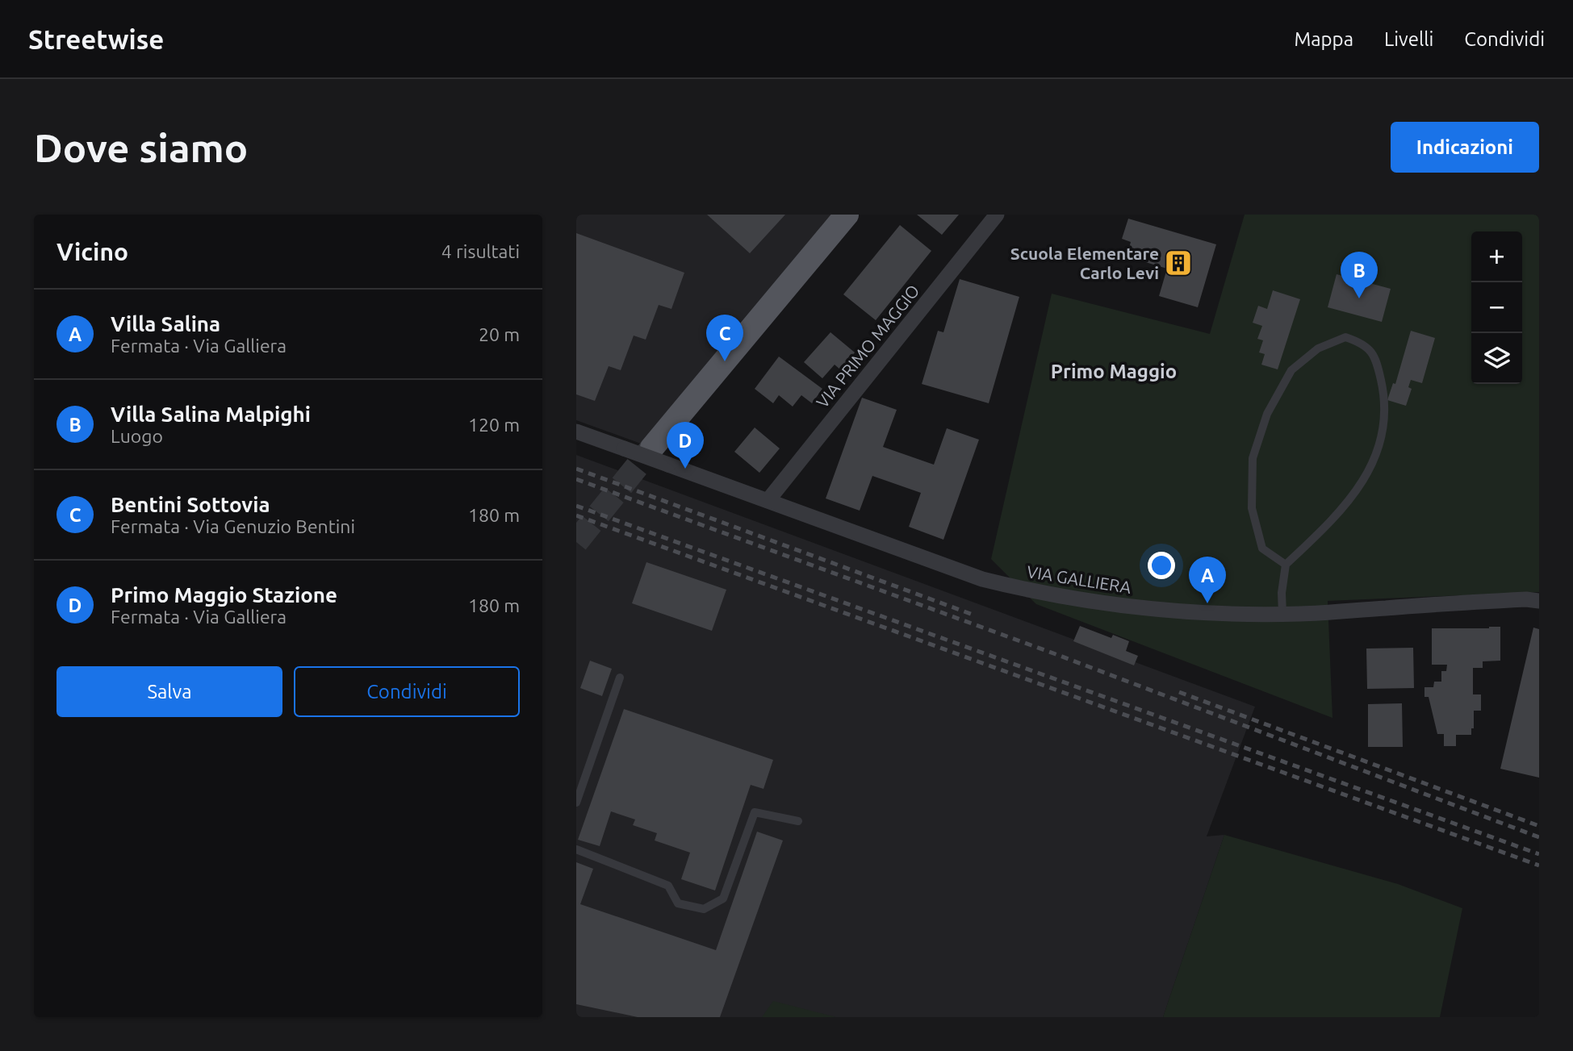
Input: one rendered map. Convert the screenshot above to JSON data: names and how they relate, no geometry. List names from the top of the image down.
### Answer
{
  "streets": {
    "street": ["VIA PRIMO MAGGIO", "VIA GALLIERA"]
  },
  "crossings": [
    ["VIA PRIMO MAGGIO", "VIA GALLIERA"]
  ],
  "districts": ["Primo Maggio"],
  "places": {
    "building": ["Scuola Elementare Carlo Levi"]
  },
  "page": {
    "header": "Streetwise",
    "nav": ["Mappa", "Livelli", "Condividi"],
    "buttons": [
      "Indicazioni",
      ["Salva", "Condividi"]
    ],
    "title": "Dove siamo",
    "heading": ["Vicino", "4 risultati"],
    "map_buttons": ["+", "−"],
    "pins": [
      "B",
      "C",
      "D",
      "A"
    ],
    "list": [
      {
        "mark": "A",
        "name": "Villa Salina",
        "note": "Fermata · Via Galliera",
        "value": "20 m"
      },
      {
        "mark": "B",
        "name": "Villa Salina Malpighi",
        "note": "Luogo",
        "value": "120 m"
      },
      {
        "mark": "C",
        "name": "Bentini Sottovia",
        "note": "Fermata · Via Genuzio Bentini",
        "value": "180 m"
      },
      {
        "mark": "D",
        "name": "Primo Maggio Stazione",
        "note": "Fermata · Via Galliera",
        "value": "180 m"
      }
    ]
  }
}
